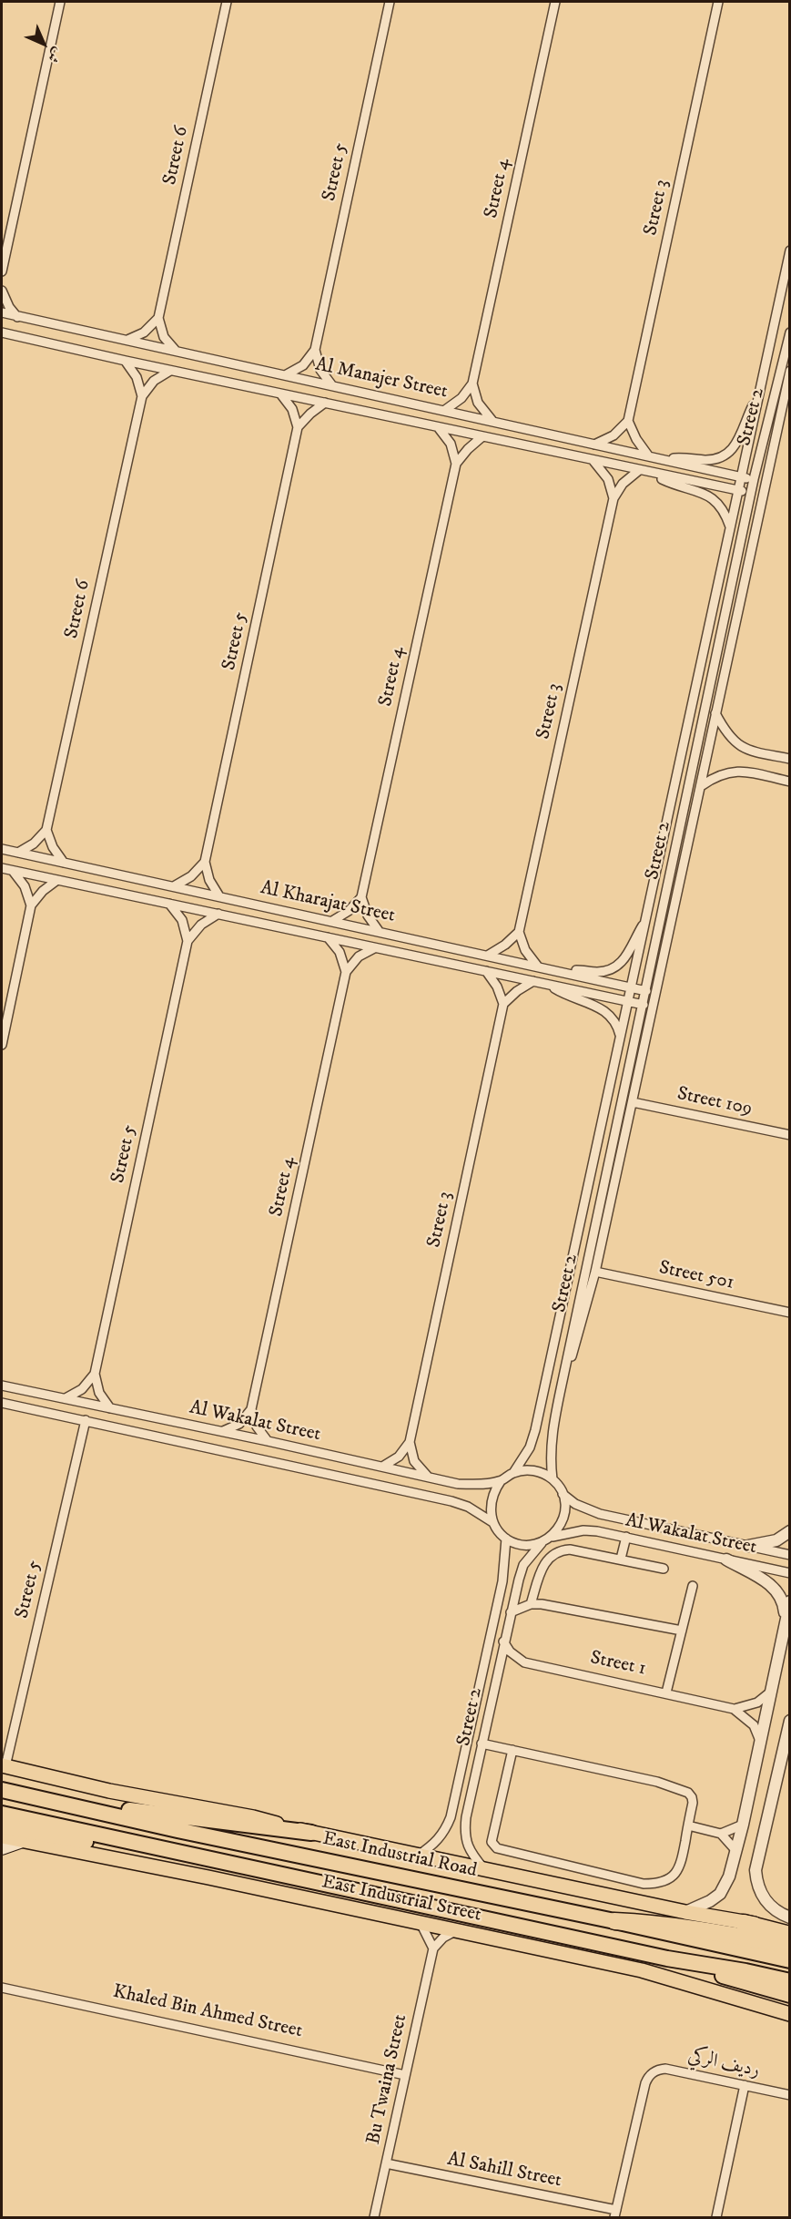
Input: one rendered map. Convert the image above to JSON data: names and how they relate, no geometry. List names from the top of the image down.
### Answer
{
  "streets": {
    "highway": ["East Industrial Road"],
    "main road": ["East Industrial Street"],
    "street": [
      "Street 6",
      "Street 5",
      "Street 4",
      "Street 3",
      "Al Manajer Street",
      "Street 2",
      "Al Kharajat Street",
      "Street 109",
      "Street 501",
      "Al Wakalat Street",
      "Street 1",
      "Khaled Bin Ahmed Street",
      "رديف الركي",
      "Bu Twaina Street",
      "Al Sahill Street"
    ]
  },
  "crossings": [
    ["Street 5", "Al Wakalat Street"],
    ["Street 3", "Al Manajer Street"],
    ["Al Manajer Street", "Street 2"],
    ["Street 2", "Al Kharajat Street"],
    ["Street 2", "Street 109"],
    ["Street 2", "Street 501"],
    ["Street 2", "Al Wakalat Street"],
    ["Street 2", "Street 1"],
    ["Khaled Bin Ahmed Street", "Bu Twaina Street"],
    ["رديف الركي", "Al Sahill Street"],
    ["Bu Twaina Street", "Al Sahill Street"]
  ],
  "north": "bottom right"
}
